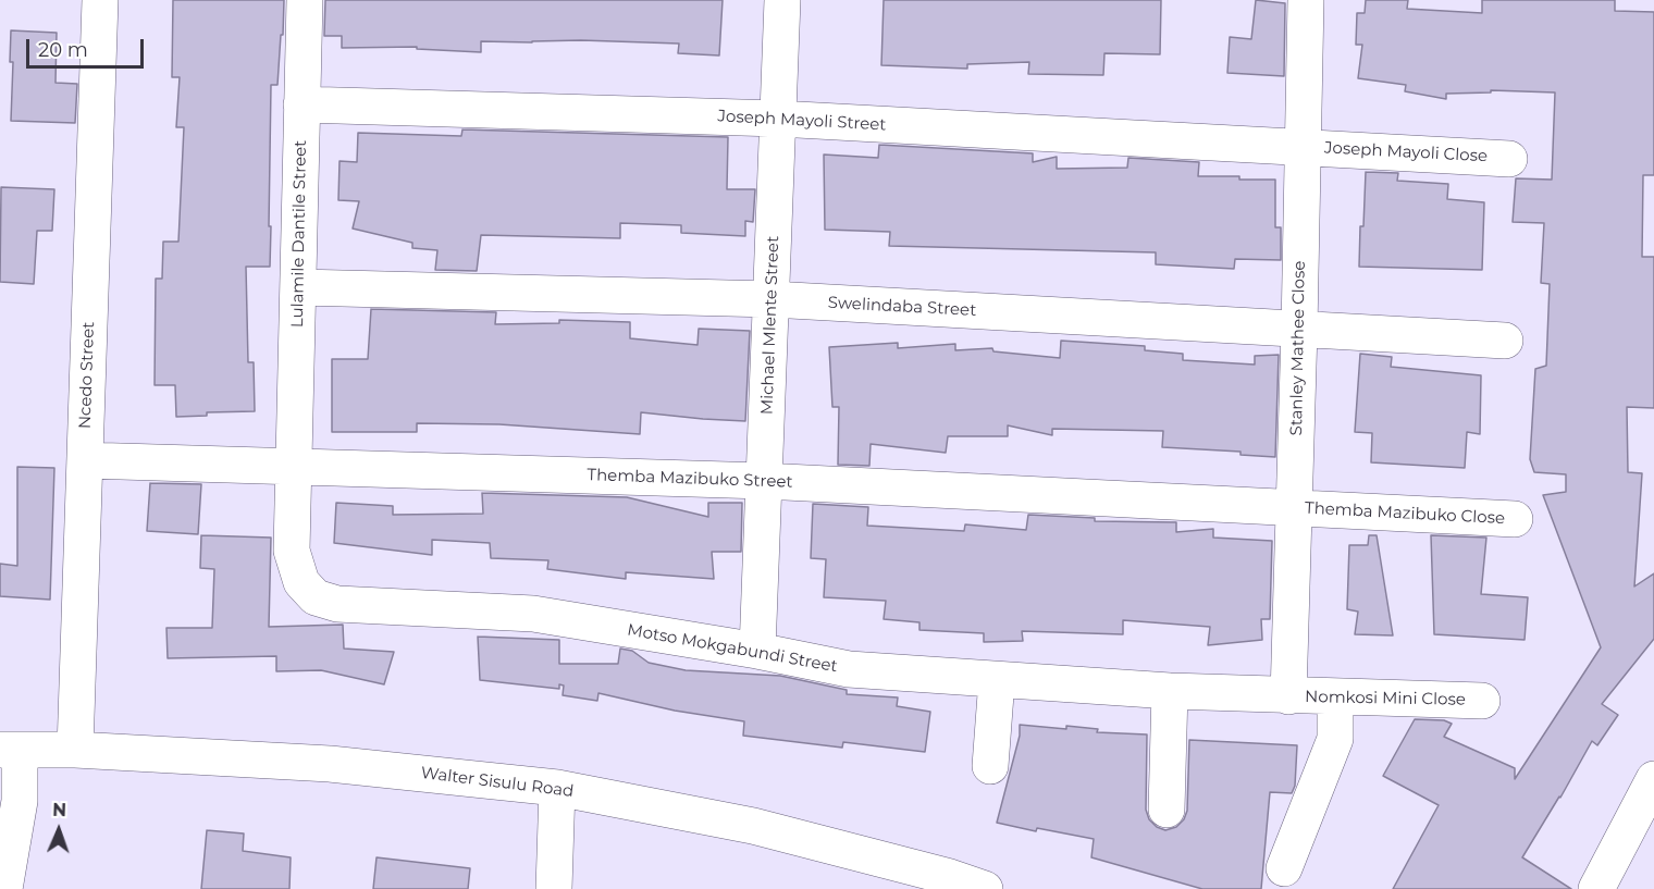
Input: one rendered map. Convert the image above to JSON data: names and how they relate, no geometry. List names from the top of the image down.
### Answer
{
  "streets": {
    "street": [
      "Joseph Mayoli Street",
      "Joseph Mayoli Close",
      "Lulamile Dantile Street",
      "Swelindaba Street",
      "Michael Mlente Street",
      "Stanley Mathee Close",
      "Ncedo Street",
      "Themba Mazibuko Street",
      "Themba Mazibuko Close",
      "Motso Mokgabundi Street",
      "Nomkosi Mini Close",
      "Walter Sisulu Road"
    ]
  },
  "crossings": [
    ["Joseph Mayoli Street", "Joseph Mayoli Close"],
    ["Joseph Mayoli Street", "Lulamile Dantile Street"],
    ["Joseph Mayoli Street", "Michael Mlente Street"],
    ["Joseph Mayoli Street", "Stanley Mathee Close"],
    ["Joseph Mayoli Close", "Stanley Mathee Close"],
    ["Lulamile Dantile Street", "Swelindaba Street"],
    ["Lulamile Dantile Street", "Themba Mazibuko Street"],
    ["Lulamile Dantile Street", "Motso Mokgabundi Street"],
    ["Swelindaba Street", "Michael Mlente Street"],
    ["Swelindaba Street", "Stanley Mathee Close"],
    ["Michael Mlente Street", "Themba Mazibuko Street"],
    ["Michael Mlente Street", "Motso Mokgabundi Street"],
    ["Stanley Mathee Close", "Themba Mazibuko Street"],
    ["Stanley Mathee Close", "Themba Mazibuko Close"],
    ["Stanley Mathee Close", "Motso Mokgabundi Street"],
    ["Stanley Mathee Close", "Nomkosi Mini Close"],
    ["Ncedo Street", "Themba Mazibuko Street"],
    ["Ncedo Street", "Walter Sisulu Road"],
    ["Themba Mazibuko Street", "Themba Mazibuko Close"],
    ["Themba Mazibuko Street", "Motso Mokgabundi Street"],
    ["Motso Mokgabundi Street", "Nomkosi Mini Close"]
  ],
  "scale_bar": "20 m",
  "north": "top"
}
